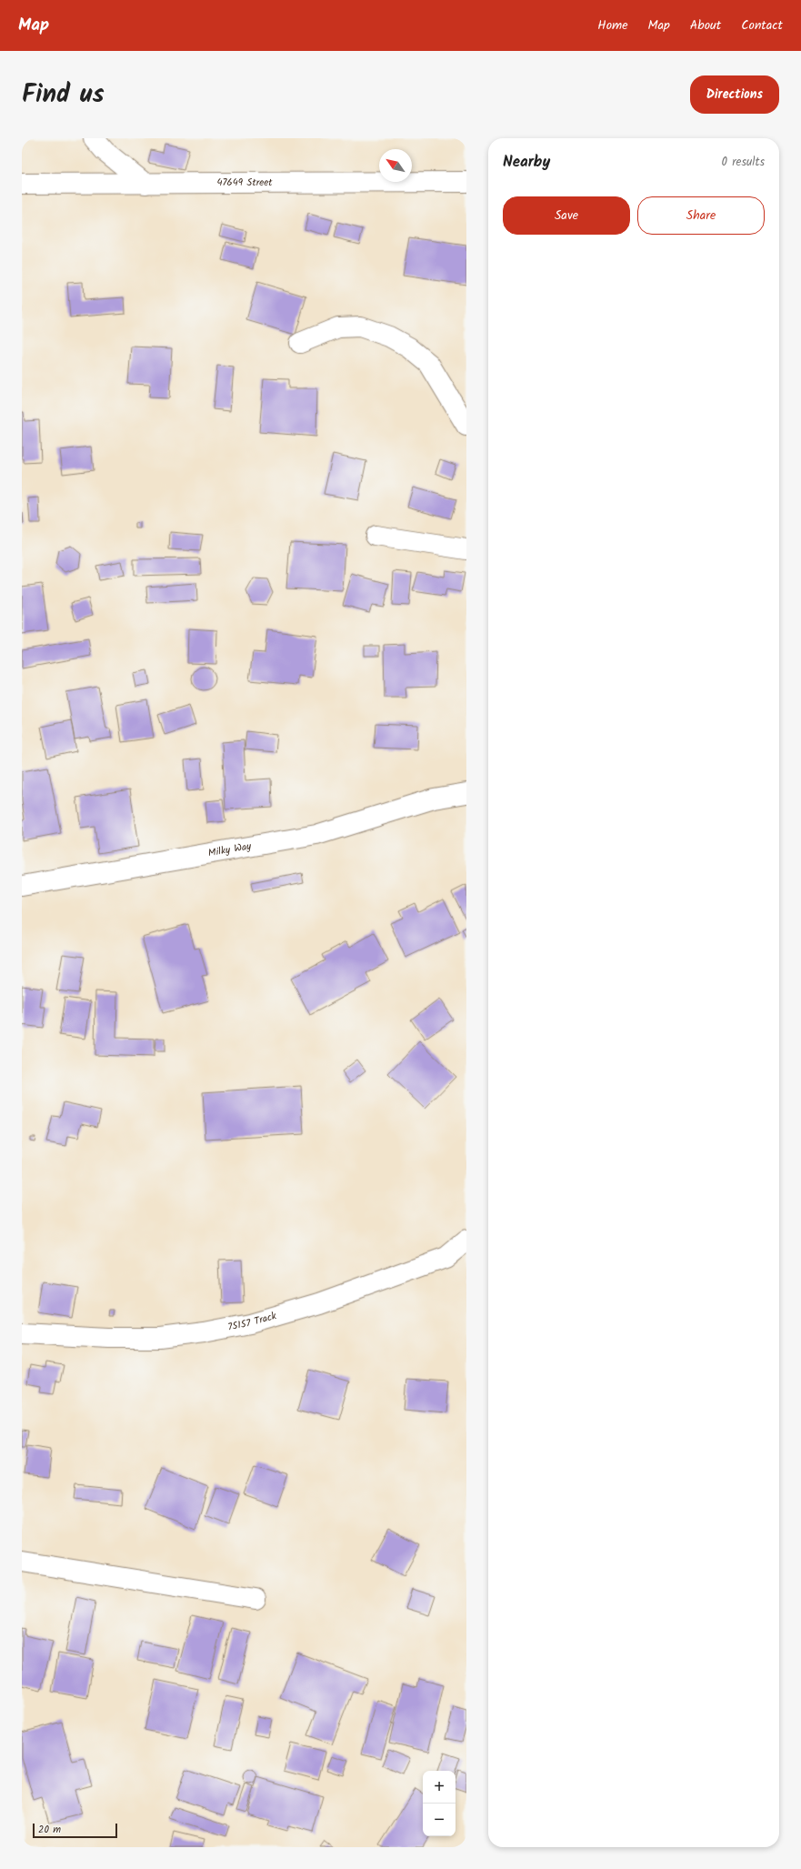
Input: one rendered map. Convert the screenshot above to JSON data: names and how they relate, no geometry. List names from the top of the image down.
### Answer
{
  "streets": {
    "street": ["47649 Street", "Milky Way", "75157 Track"]
  },
  "scale_bar": "20 m",
  "north": "top left",
  "page": {
    "header": "Map",
    "nav": [
      "Home",
      "Map",
      "About",
      "Contact"
    ],
    "title": "Find us",
    "buttons": [
      "Directions",
      ["Save", "Share"]
    ],
    "heading": ["Nearby", "0 results"],
    "map_buttons": ["+", "−"],
    "scale": "20 m"
  }
}
